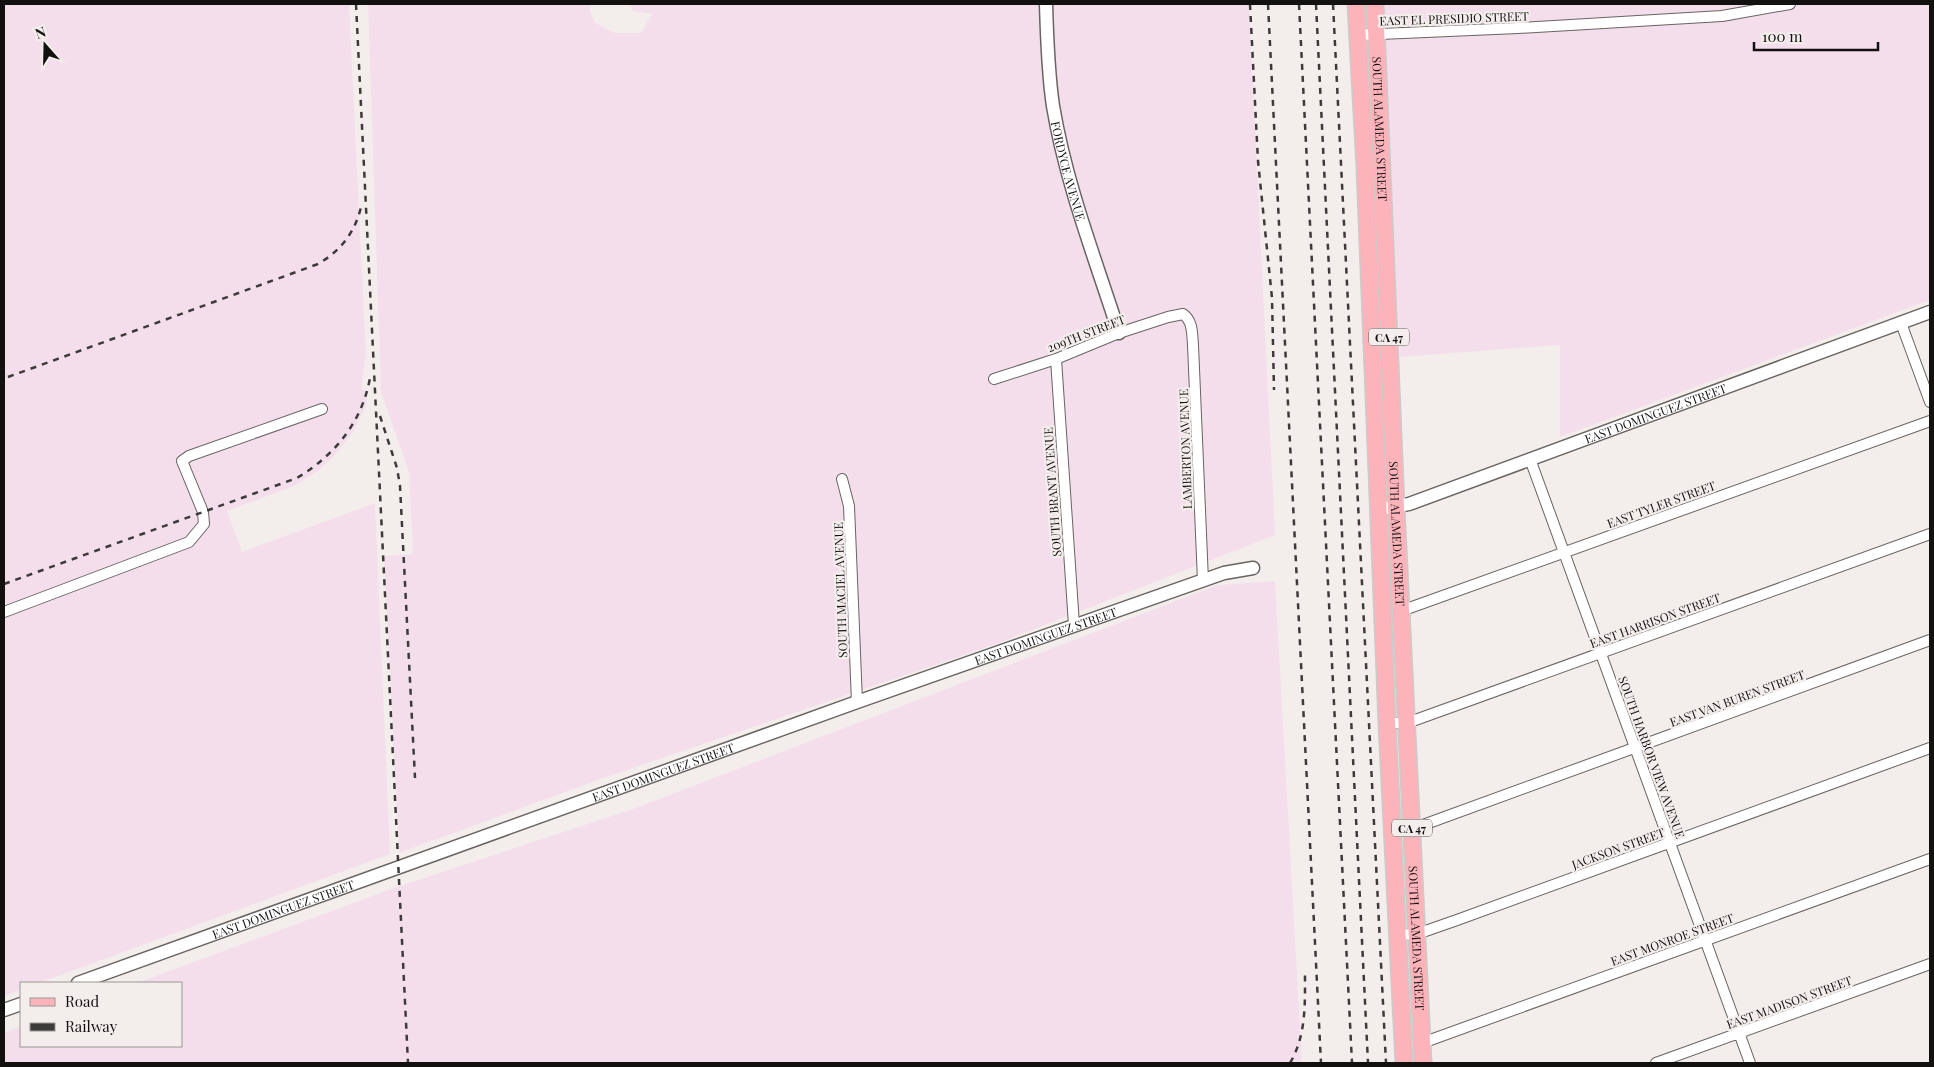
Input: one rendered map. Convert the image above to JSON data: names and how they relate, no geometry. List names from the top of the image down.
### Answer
{
  "streets": {
    "main road": ["SOUTH ALAMEDA STREET", "CA 47"],
    "street": [
      "EAST EL PRESIDIO STREET",
      "FORDYCE AVENUE",
      "209TH STREET",
      "EAST DOMINGUEZ STREET",
      "LAMBERTON AVENUE",
      "SOUTH BRANT AVENUE",
      "EAST TYLER STREET",
      "SOUTH MACIEL AVENUE",
      "EAST HARRISON STREET",
      "EAST VAN BUREN STREET",
      "SOUTH HARBOR VIEW AVENUE",
      "JACKSON STREET",
      "EAST MONROE STREET",
      "EAST MADISON STREET"
    ]
  },
  "crossings": [
    ["EAST EL PRESIDIO STREET", "SOUTH ALAMEDA STREET"],
    ["SOUTH ALAMEDA STREET", "EAST DOMINGUEZ STREET"],
    ["SOUTH ALAMEDA STREET", "EAST TYLER STREET"],
    ["SOUTH ALAMEDA STREET", "EAST HARRISON STREET"],
    ["SOUTH ALAMEDA STREET", "EAST VAN BUREN STREET"],
    ["SOUTH ALAMEDA STREET", "JACKSON STREET"],
    ["SOUTH ALAMEDA STREET", "EAST MONROE STREET"],
    ["FORDYCE AVENUE", "209TH STREET"],
    ["209TH STREET", "LAMBERTON AVENUE"],
    ["209TH STREET", "SOUTH BRANT AVENUE"],
    ["EAST DOMINGUEZ STREET", "LAMBERTON AVENUE"],
    ["EAST DOMINGUEZ STREET", "SOUTH BRANT AVENUE"],
    ["EAST DOMINGUEZ STREET", "SOUTH MACIEL AVENUE"],
    ["EAST DOMINGUEZ STREET", "SOUTH HARBOR VIEW AVENUE"],
    ["EAST TYLER STREET", "SOUTH HARBOR VIEW AVENUE"],
    ["EAST HARRISON STREET", "SOUTH HARBOR VIEW AVENUE"],
    ["EAST VAN BUREN STREET", "SOUTH HARBOR VIEW AVENUE"],
    ["SOUTH HARBOR VIEW AVENUE", "JACKSON STREET"],
    ["SOUTH HARBOR VIEW AVENUE", "EAST MONROE STREET"],
    ["SOUTH HARBOR VIEW AVENUE", "EAST MADISON STREET"]
  ],
  "legend": ["Road", "Railway"],
  "scale_bar": "100 m",
  "north": "top"
}
